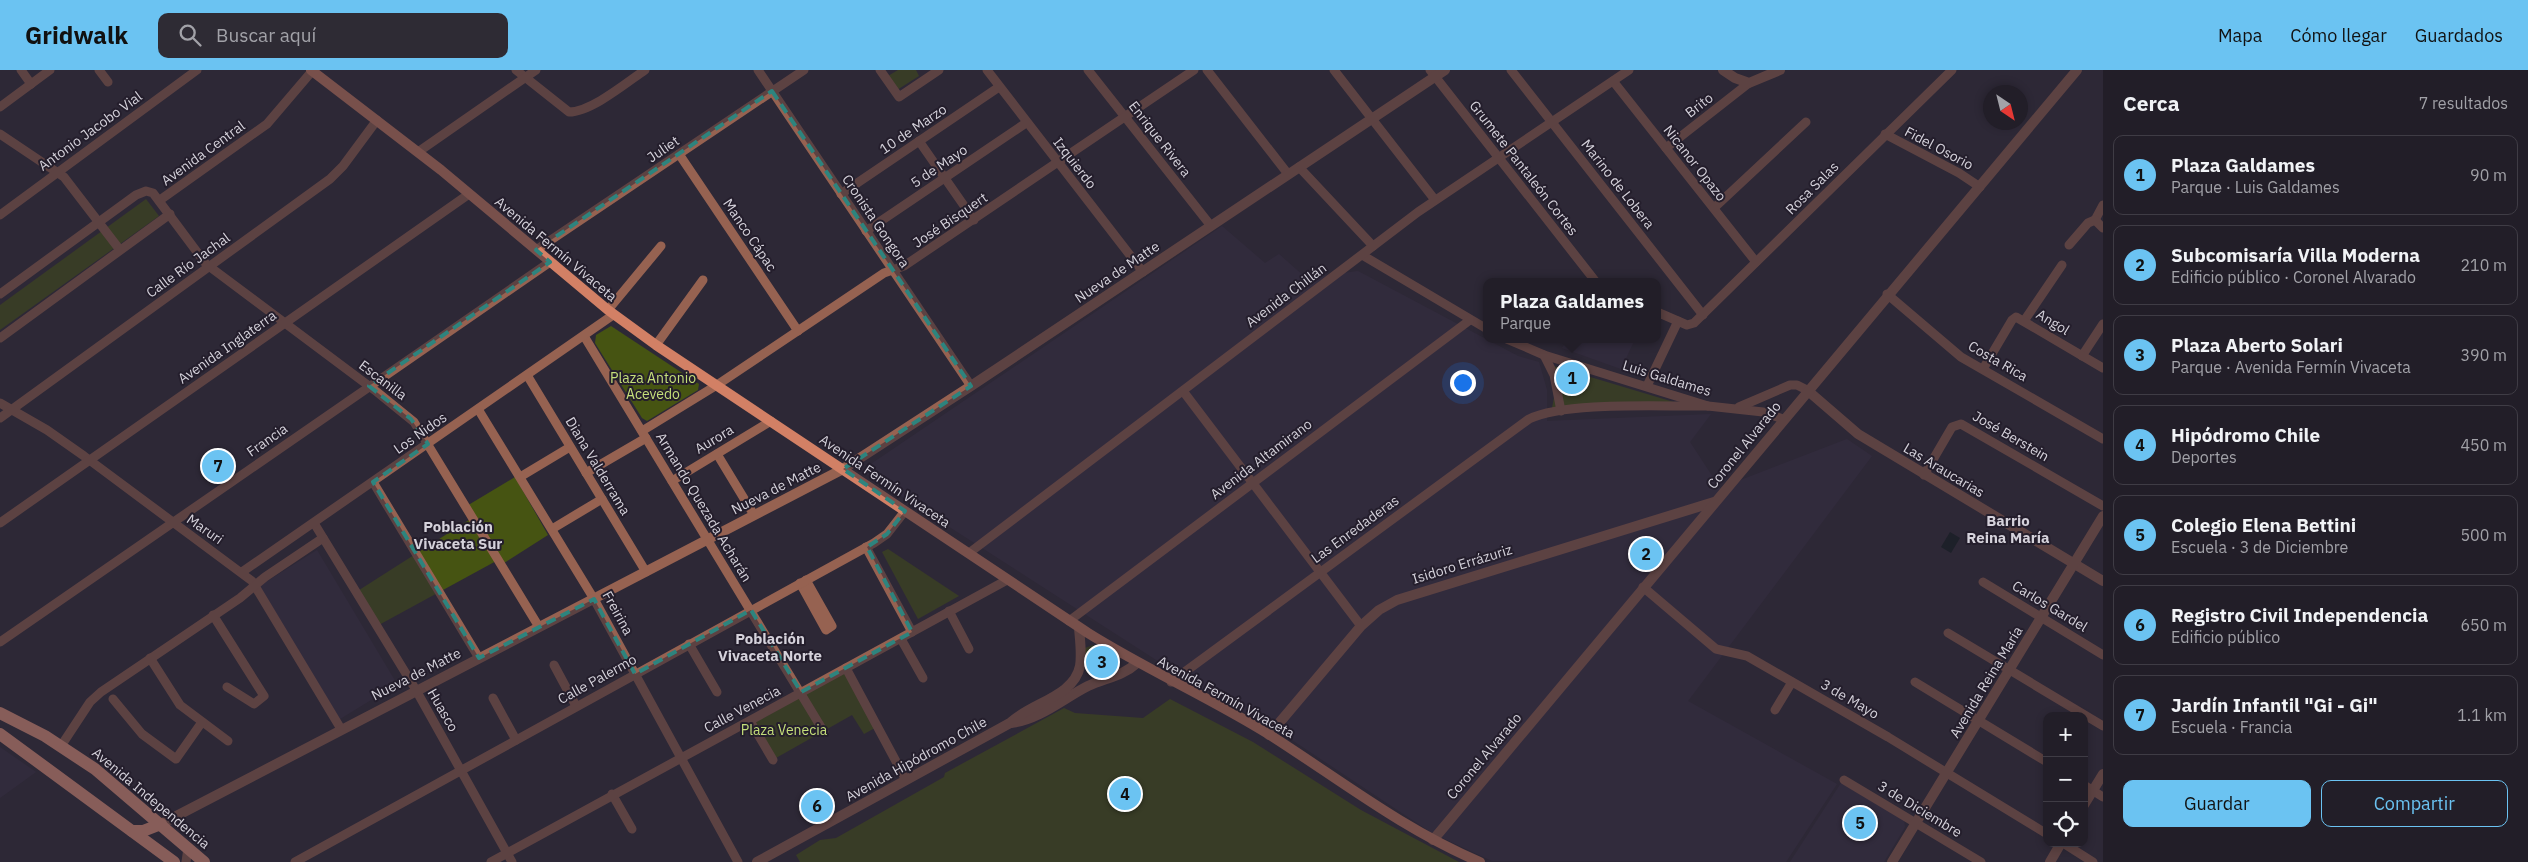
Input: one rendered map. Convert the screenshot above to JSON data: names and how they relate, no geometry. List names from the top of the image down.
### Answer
{
  "streets": {
    "main road": ["Avenida Fermín Vivaceta", "Avenida Independencia"],
    "street": [
      "Brito",
      "10 de Marzo",
      "Antonio Jacobo Vial",
      "Enrique Rivera",
      "Fidel Osorio",
      "Juliet",
      "Avenida Central",
      "Izquierdo",
      "Nicanor Opazo",
      "5 de Mayo",
      "Grumete Pantaleón Cortes",
      "Marino de Lobera",
      "Rosa Salas",
      "José Bisquert",
      "Cronista Gongora",
      "Manco Cápac",
      "Calle Río Jachal",
      "Nueva de Matte",
      "Avenida Chillán",
      "Angol",
      "Avenida Inglaterra",
      "Costa Rica",
      "Luis Galdames",
      "Escanilla",
      "Los Nidos",
      "José Berstein",
      "Aurora",
      "Francia",
      "Coronel Alvarado",
      "Avenida Altamirano",
      "Diana Valderrama",
      "Las Araucarias",
      "Armando Quezada Acharán",
      "Maruri",
      "Las Enredaderas",
      "Isidoro Errázuriz",
      "Carlos Gardel",
      "Freirina",
      "Calle Palermo",
      "Avenida Reina María",
      "3 de Mayo",
      "Calle Venecia",
      "Huasco",
      "Avenida Hipódromo Chile",
      "3 de Diciembre"
    ]
  },
  "crossings": [
    ["Brito", "Nicanor Opazo"],
    ["10 de Marzo", "Izquierdo"],
    ["10 de Marzo", "Cronista Gongora"],
    ["Enrique Rivera", "José Bisquert"],
    ["Enrique Rivera", "Nueva de Matte"],
    ["Fidel Osorio", "Rosa Salas"],
    ["Fidel Osorio", "Coronel Alvarado"],
    ["Juliet", "Cronista Gongora"],
    ["Juliet", "Manco Cápac"],
    ["Juliet", "Avenida Fermín Vivaceta"],
    ["Avenida Central", "Avenida Fermín Vivaceta"],
    ["Avenida Central", "Escanilla"],
    ["Izquierdo", "5 de Mayo"],
    ["Izquierdo", "José Bisquert"],
    ["Izquierdo", "Nueva de Matte"],
    ["Nicanor Opazo", "Rosa Salas"],
    ["Nicanor Opazo", "Avenida Chillán"],
    ["5 de Mayo", "Cronista Gongora"],
    ["Grumete Pantaleón Cortes", "Nueva de Matte"],
    ["Grumete Pantaleón Cortes", "Avenida Chillán"],
    ["Marino de Lobera", "Rosa Salas"],
    ["Marino de Lobera", "Avenida Chillán"],
    ["José Bisquert", "Cronista Gongora"],
    ["José Bisquert", "Manco Cápac"],
    ["José Bisquert", "Avenida Fermín Vivaceta"],
    ["José Bisquert", "Diana Valderrama"],
    ["José Bisquert", "Armando Quezada Acharán"],
    ["Cronista Gongora", "Nueva de Matte"],
    ["Avenida Fermín Vivaceta", "Calle Río Jachal"],
    ["Avenida Fermín Vivaceta", "Nueva de Matte"],
    ["Avenida Fermín Vivaceta", "Avenida Chillán"],
    ["Avenida Fermín Vivaceta", "Avenida Inglaterra"],
    ["Avenida Fermín Vivaceta", "Los Nidos"],
    ["Avenida Fermín Vivaceta", "Aurora"],
    ["Avenida Fermín Vivaceta", "Francia"],
    ["Avenida Fermín Vivaceta", "Coronel Alvarado"],
    ["Avenida Fermín Vivaceta", "Avenida Altamirano"],
    ["Avenida Fermín Vivaceta", "Las Enredaderas"],
    ["Avenida Fermín Vivaceta", "Isidoro Errázuriz"],
    ["Avenida Fermín Vivaceta", "Calle Palermo"],
    ["Avenida Fermín Vivaceta", "Calle Venecia"],
    ["Avenida Fermín Vivaceta", "Avenida Hipódromo Chile"],
    ["Calle Río Jachal", "Escanilla"],
    ["Calle Río Jachal", "Maruri"],
    ["Nueva de Matte", "Escanilla"],
    ["Nueva de Matte", "Diana Valderrama"],
    ["Nueva de Matte", "Armando Quezada Acharán"],
    ["Nueva de Matte", "Maruri"],
    ["Nueva de Matte", "Freirina"],
    ["Nueva de Matte", "Huasco"],
    ["Nueva de Matte", "Avenida Independencia"],
    ["Angol", "Costa Rica"],
    ["Avenida Inglaterra", "Escanilla"],
    ["Avenida Inglaterra", "Maruri"],
    ["Costa Rica", "Coronel Alvarado"],
    ["Luis Galdames", "Coronel Alvarado"],
    ["Luis Galdames", "Las Araucarias"],
    ["Luis Galdames", "Las Enredaderas"],
    ["Escanilla", "Los Nidos"],
    ["Escanilla", "Francia"],
    ["Los Nidos", "Diana Valderrama"],
    ["Los Nidos", "Armando Quezada Acharán"],
    ["Los Nidos", "Maruri"],
    ["Los Nidos", "Freirina"],
    ["Los Nidos", "Huasco"],
    ["José Berstein", "Las Araucarias"],
    ["Aurora", "Armando Quezada Acharán"],
    ["Francia", "Maruri"],
    ["Coronel Alvarado", "Las Araucarias"],
    ["Coronel Alvarado", "Isidoro Errázuriz"],
    ["Coronel Alvarado", "3 de Mayo"],
    ["Las Araucarias", "Avenida Reina María"],
    ["Armando Quezada Acharán", "Calle Palermo"],
    ["Armando Quezada Acharán", "Calle Venecia"],
    ["Carlos Gardel", "Avenida Reina María"],
    ["Freirina", "Calle Palermo"],
    ["Freirina", "Calle Venecia"],
    ["Calle Palermo", "Huasco"],
    ["Avenida Reina María", "3 de Mayo"],
    ["Avenida Reina María", "3 de Diciembre"],
    ["Calle Venecia", "Huasco"]
  ],
  "districts": ["Barrio Reina María", "Población Vivaceta Sur", "Población Vivaceta Norte"],
  "parks": ["Plaza Antonio Acevedo", "Plaza Venecia"],
  "north": "bottom right",
  "page": {
    "header": "Gridwalk",
    "search": "Buscar aquí",
    "nav": ["Mapa", "Cómo llegar", "Guardados"],
    "heading": ["Cerca", "7 resultados"],
    "list": [
      {
        "mark": "1",
        "name": "Plaza Galdames",
        "note": "Parque · Luis Galdames",
        "value": "90 m"
      },
      {
        "mark": "2",
        "name": "Subcomisaría Villa Moderna",
        "note": "Edificio público · Coronel Alvarado",
        "value": "210 m"
      },
      {
        "mark": "3",
        "name": "Plaza Aberto Solari",
        "note": "Parque · Avenida Fermín Vivaceta",
        "value": "390 m"
      },
      {
        "mark": "4",
        "name": "Hipódromo Chile",
        "note": "Deportes",
        "value": "450 m"
      },
      {
        "mark": "5",
        "name": "Colegio Elena Bettini",
        "note": "Escuela · 3 de Diciembre",
        "value": "500 m"
      },
      {
        "mark": "6",
        "name": "Registro Civil Independencia",
        "note": "Edificio público",
        "value": "650 m"
      },
      {
        "mark": "7",
        "name": "Jardín Infantil \"Gi - Gi\"",
        "note": "Escuela · Francia",
        "value": "1.1 km"
      }
    ],
    "popup": ["Plaza Galdames", "Parque"],
    "pins": [
      "1",
      "7",
      "2",
      "3",
      "4",
      "6",
      "5"
    ],
    "map_buttons": ["+", "−"],
    "buttons": ["Guardar", "Compartir"]
  }
}
